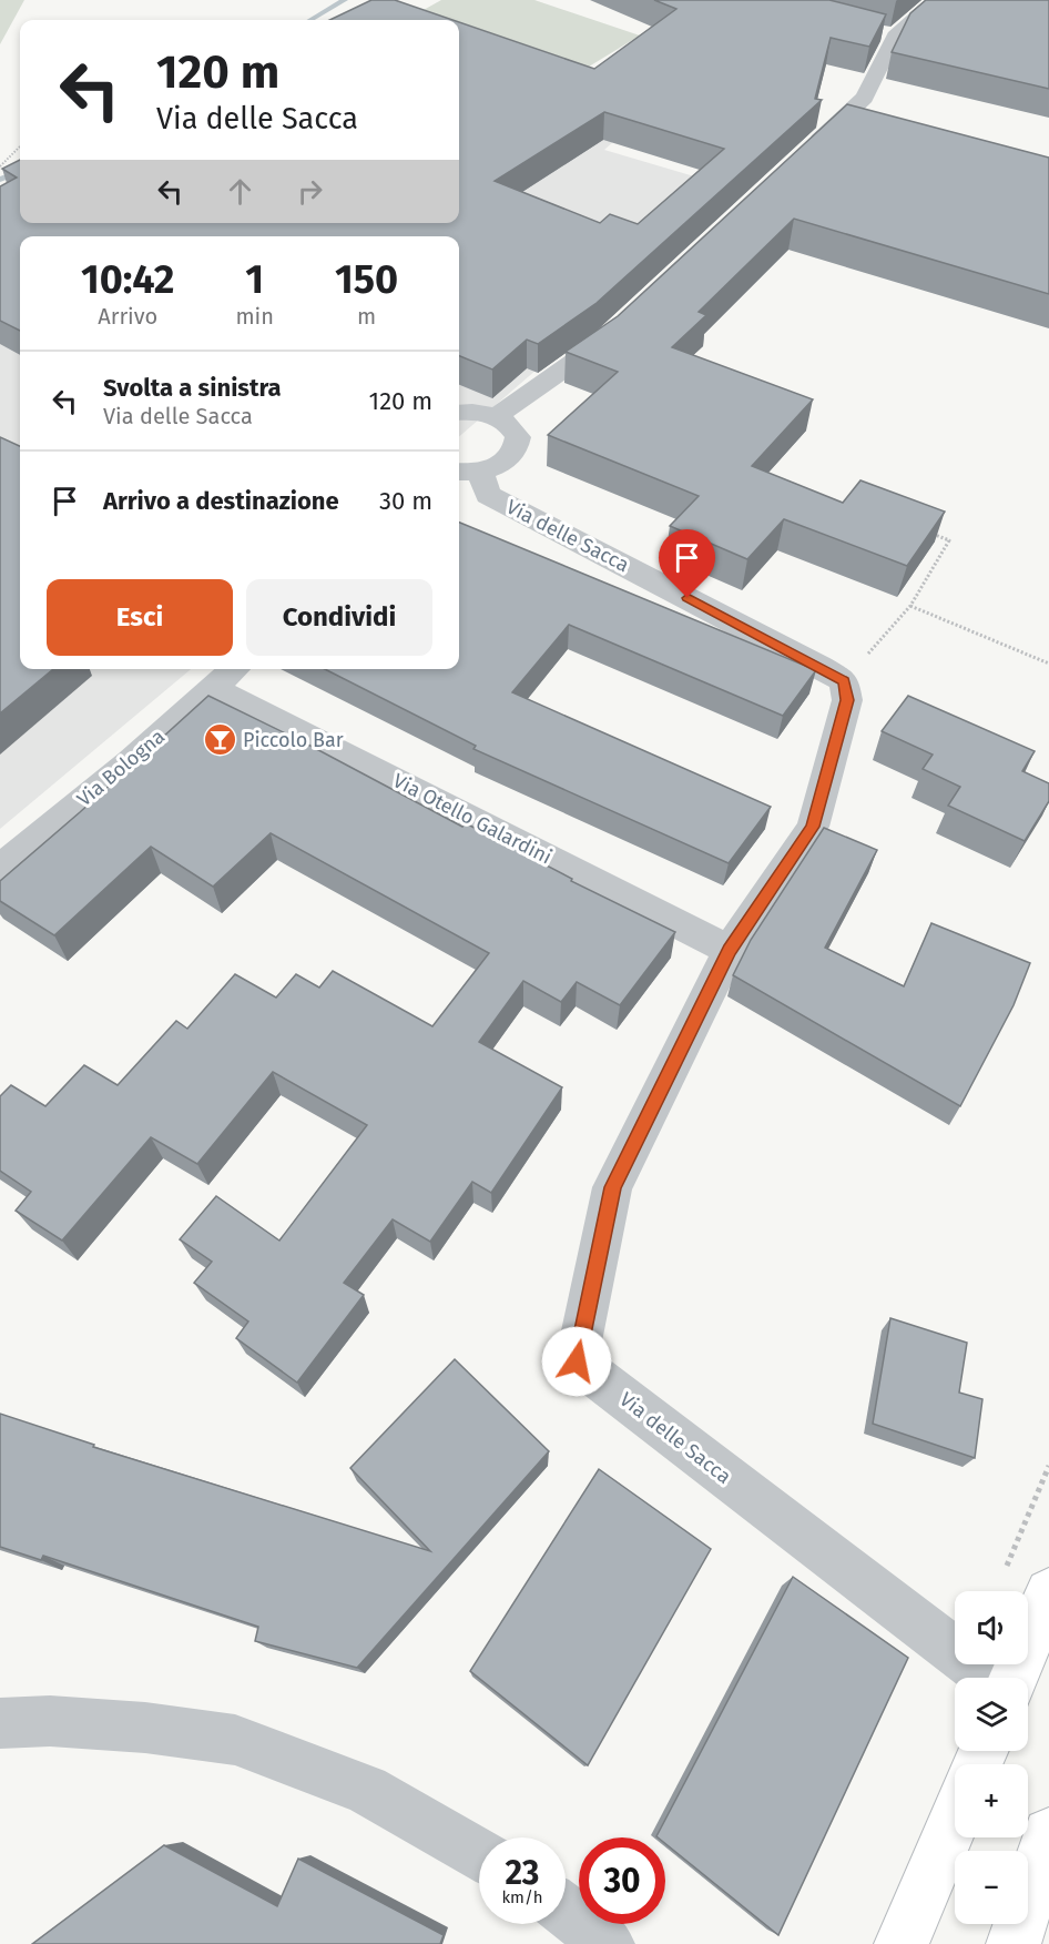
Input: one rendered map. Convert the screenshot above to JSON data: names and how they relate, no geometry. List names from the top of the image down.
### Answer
{
  "streets": {
    "street": ["Via delle Sacca", "Via Bologna", "Via Otello Galardini"]
  },
  "crossings": [
    ["Via delle Sacca", "Via Otello Galardini"],
    ["Via Bologna", "Via Otello Galardini"]
  ],
  "places": {
    "bar": ["Piccolo Bar"]
  },
  "page": {
    "turn": ["120 m", "Via delle Sacca"],
    "eta": [
      "10:42",
      "Arrivo",
      "1",
      "min",
      "150",
      "m"
    ],
    "list": [
      {
        "name": "Svolta a sinistra",
        "note": "Via delle Sacca",
        "value": "120 m"
      },
      {
        "name": "Arrivo a destinazione",
        "value": "30 m"
      }
    ],
    "buttons": ["Esci", "Condividi"],
    "map_buttons": ["+", "−"],
    "speed": "23 km/h",
    "limit": "30"
  }
}
